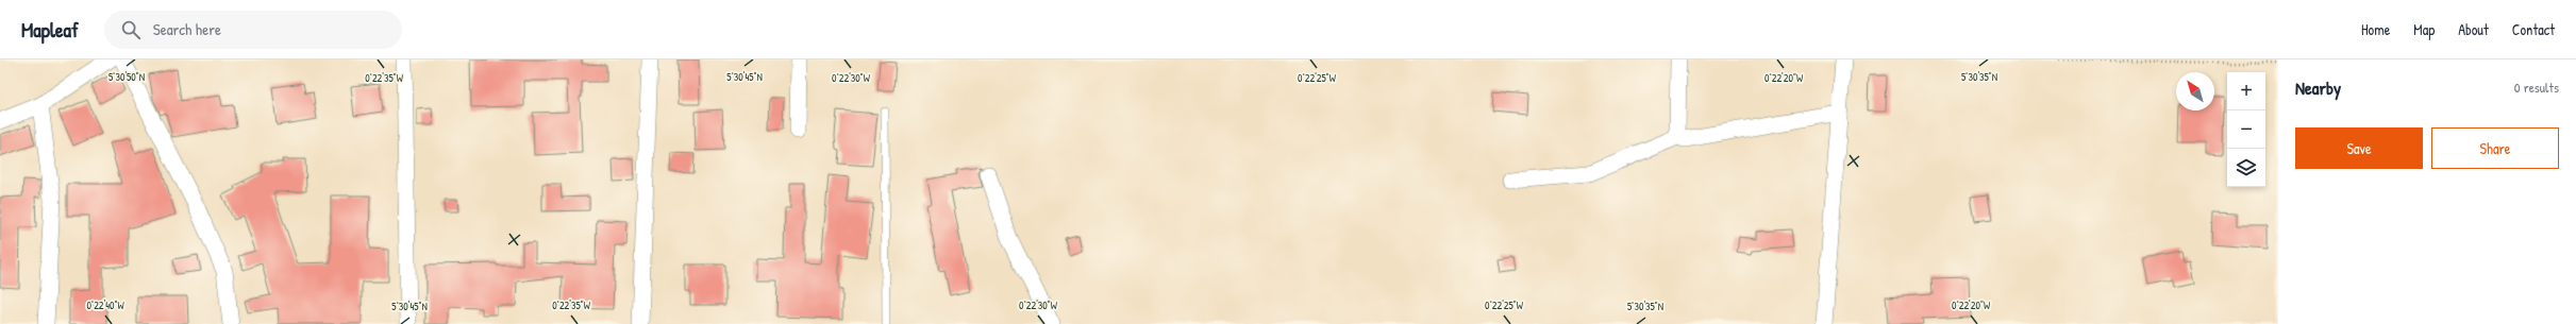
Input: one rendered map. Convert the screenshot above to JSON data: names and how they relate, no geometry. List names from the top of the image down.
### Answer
{
  "north": "top left",
  "page": {
    "header": "Mapleaf",
    "search": "Search here",
    "nav": [
      "Home",
      "Map",
      "About",
      "Contact"
    ],
    "heading": ["Nearby", "0 results"],
    "map_buttons": ["+", "−"],
    "buttons": ["Save", "Share"]
  },
  "coordinates": [
    "5°30'50\"N",
    "5°30'45\"N",
    "5°30'35\"N",
    "0°22'35\"W",
    "0°22'30\"W",
    "0°22'20\"W",
    "0°22'25\"W",
    "0°22'40\"W"
  ]
}
